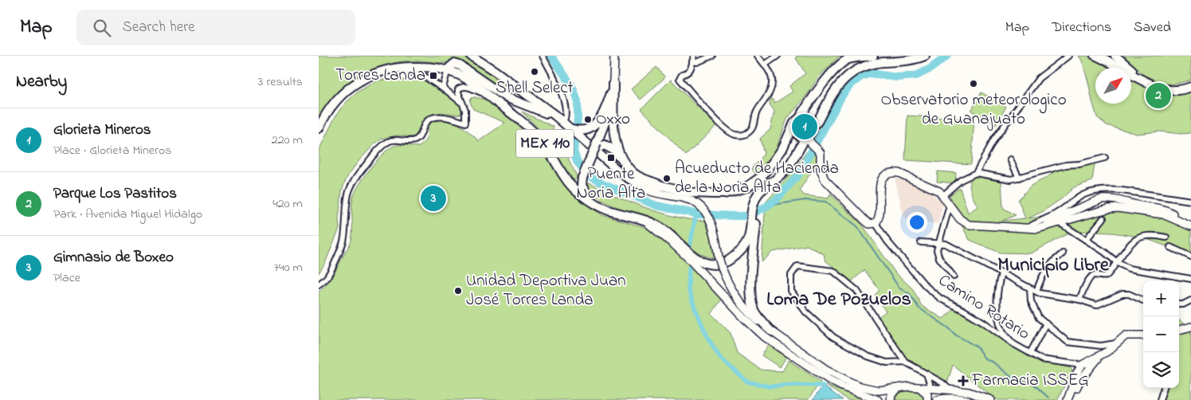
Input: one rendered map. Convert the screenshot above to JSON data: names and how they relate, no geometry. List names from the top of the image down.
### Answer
{
  "streets": {
    "main road": ["MEX 110"],
    "street": ["Camino Rotario"]
  },
  "districts": ["Municipio Libre", "Loma De Pozuelos"],
  "places": {
    "other": [
      "Shell Select",
      "Observatorio meteorologico de Guanajuato",
      "Oxxo",
      "Acueducto de Hacienda de la Noria Alta",
      "Unidad Deportiva Juan José Torres Landa"
    ],
    "transit": ["Torres Landa", "Puente Noria Alta"],
    "health": ["Farmacia ISSEG"]
  },
  "north": "top right",
  "page": {
    "header": "Map",
    "search": "Search here",
    "nav": ["Map", "Directions", "Saved"],
    "heading": ["Nearby", "3 results"],
    "pins": ["2", "1", "3"],
    "list": [
      {
        "mark": "1",
        "name": "Glorieta Mineros",
        "note": "Place · Glorieta Mineros",
        "value": "220 m"
      },
      {
        "mark": "2",
        "name": "Parque Los Pastitos",
        "note": "Park · Avenida Miguel Hidalgo",
        "value": "420 m"
      },
      {
        "mark": "3",
        "name": "Gimnasio de Boxeo",
        "note": "Place",
        "value": "740 m"
      }
    ],
    "map_buttons": ["+", "−"]
  }
}
